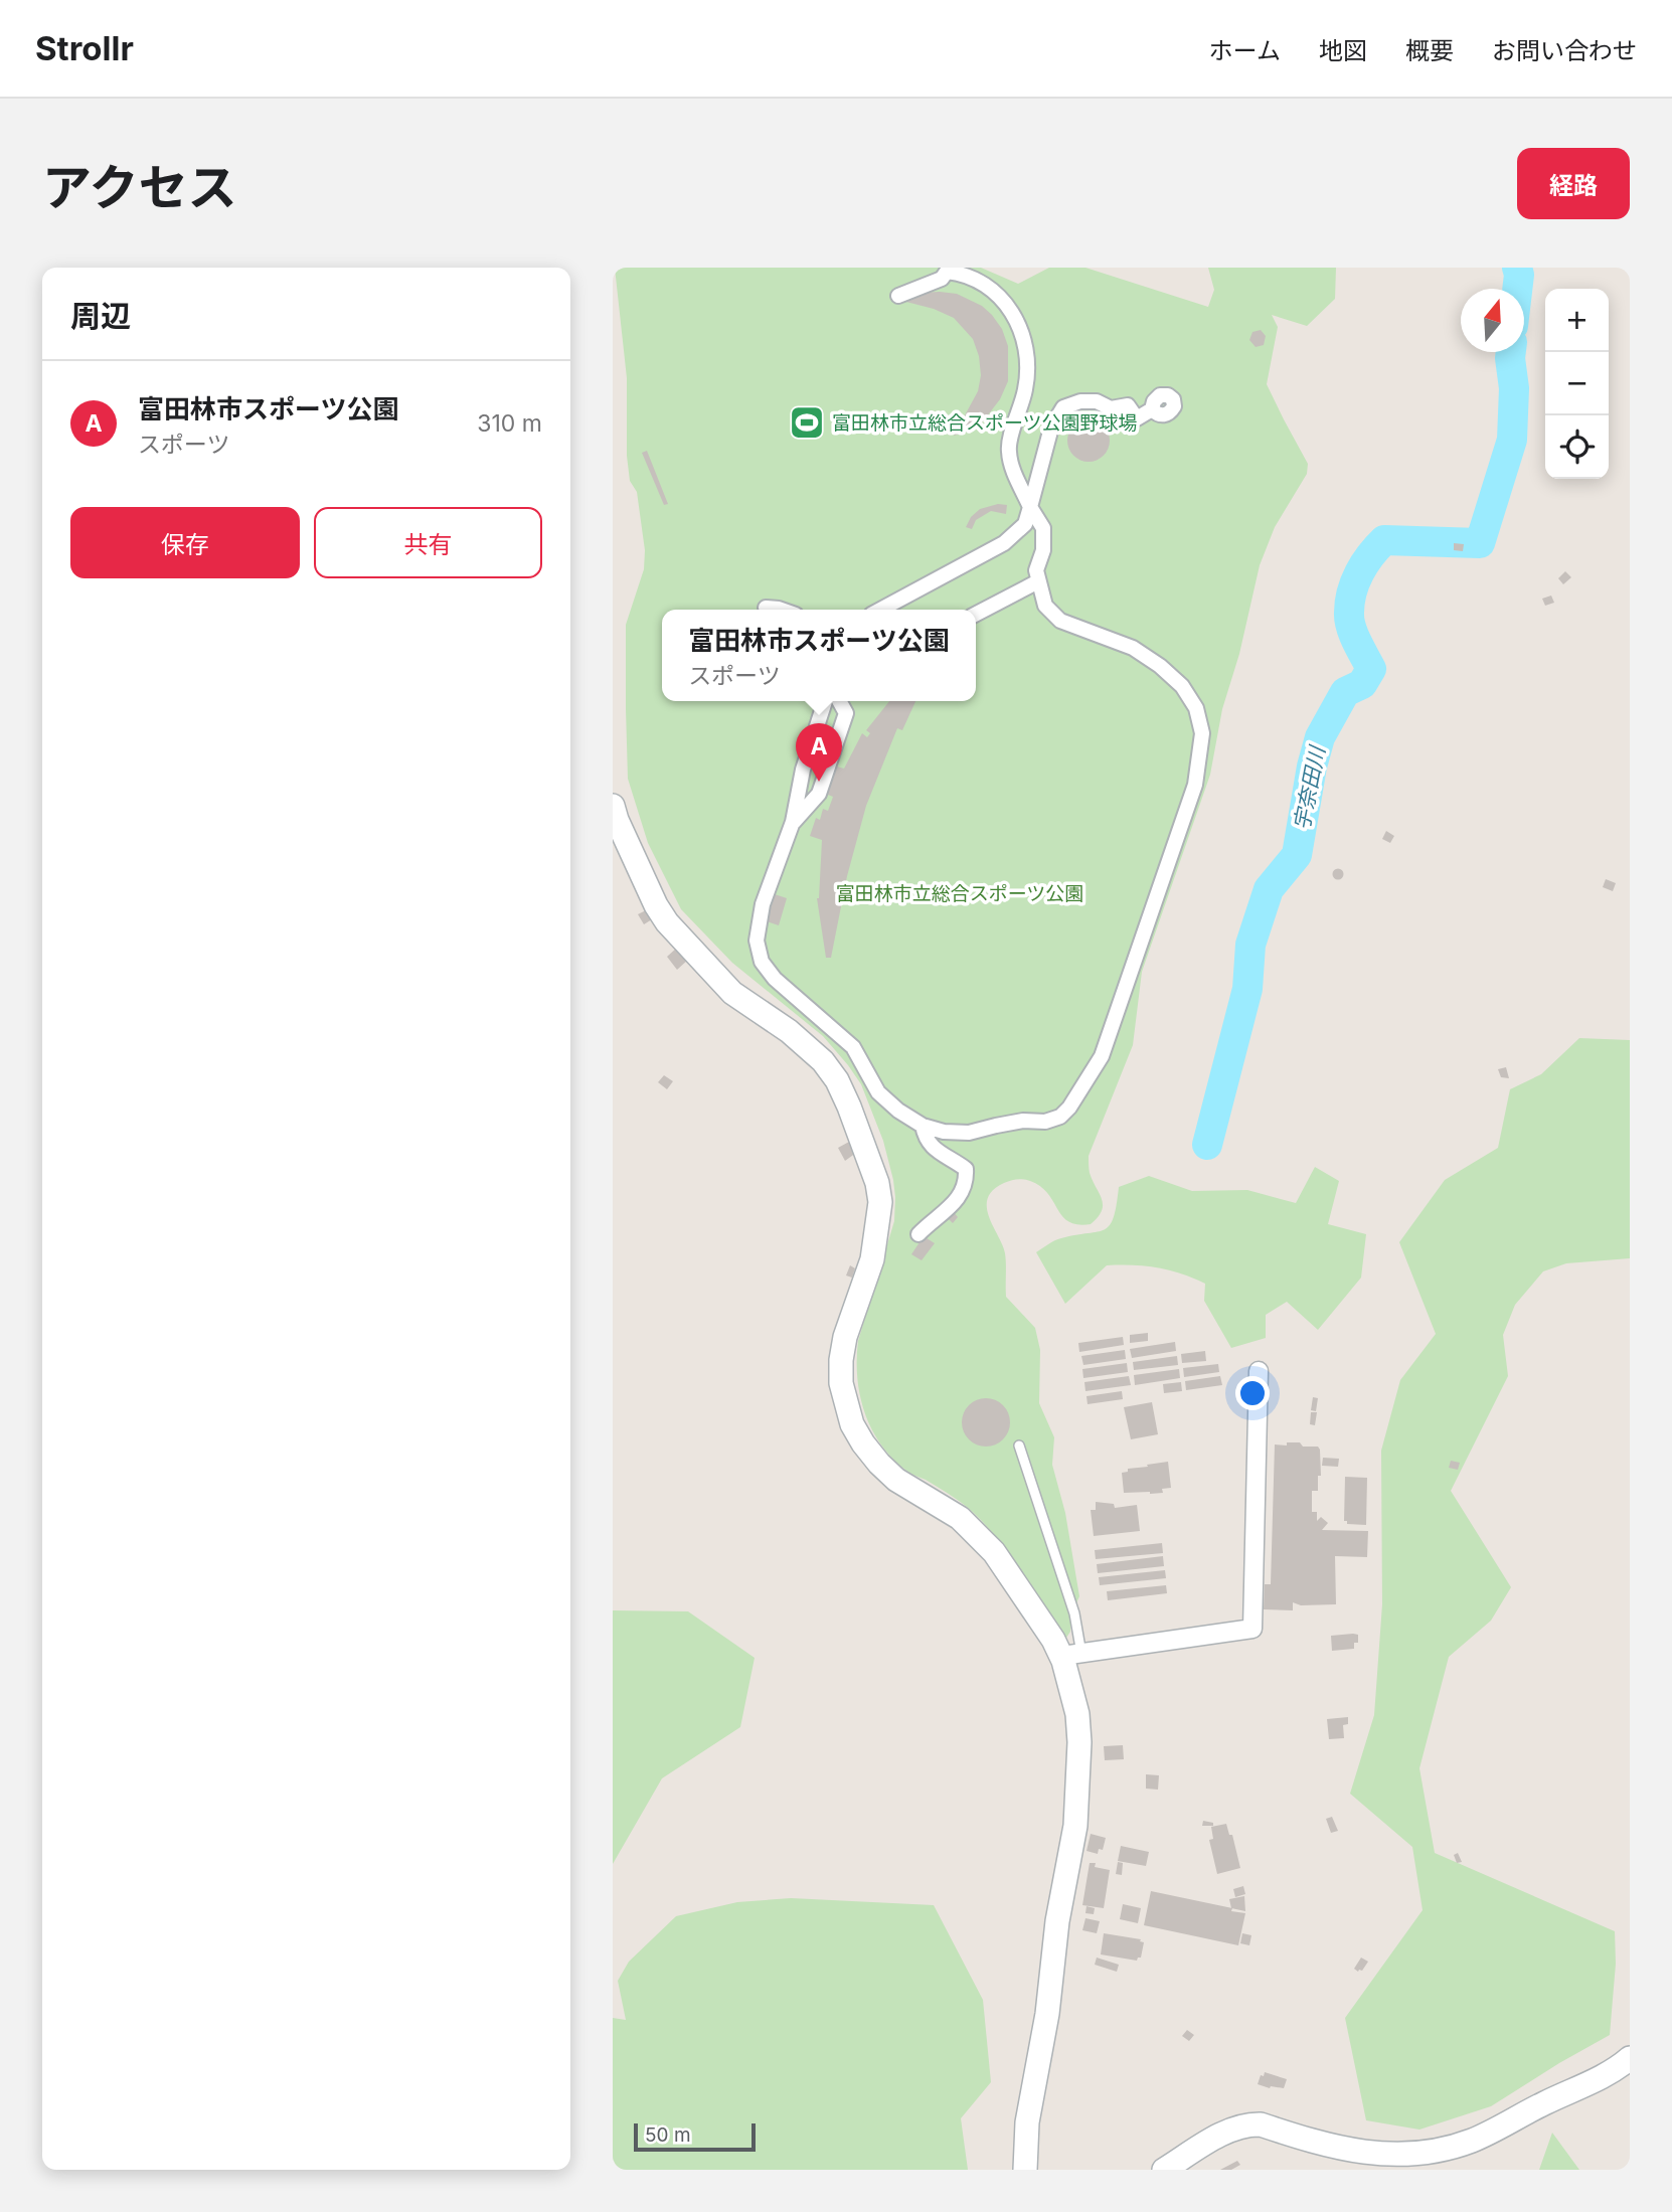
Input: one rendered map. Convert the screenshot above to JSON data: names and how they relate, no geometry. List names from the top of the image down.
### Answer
{
  "water": ["宇奈田川"],
  "parks": ["富田林市立総合スポーツ公園"],
  "places": {
    "sports": ["富田林市立総合スポーツ公園野球場"]
  },
  "scale_bar": "50 m",
  "north": "top",
  "page": {
    "header": "Strollr",
    "nav": [
      "ホーム",
      "地図",
      "概要",
      "お問い合わせ"
    ],
    "title": "アクセス",
    "buttons": [
      "経路",
      ["保存", "共有"]
    ],
    "heading": "周辺",
    "map_buttons": ["+", "−"],
    "list": [
      {
        "mark": "A",
        "name": "富田林市スポーツ公園",
        "note": "スポーツ",
        "value": "310 m"
      }
    ],
    "popup": ["富田林市スポーツ公園", "スポーツ"],
    "pins": "A",
    "scale": "50 m"
  }
}
